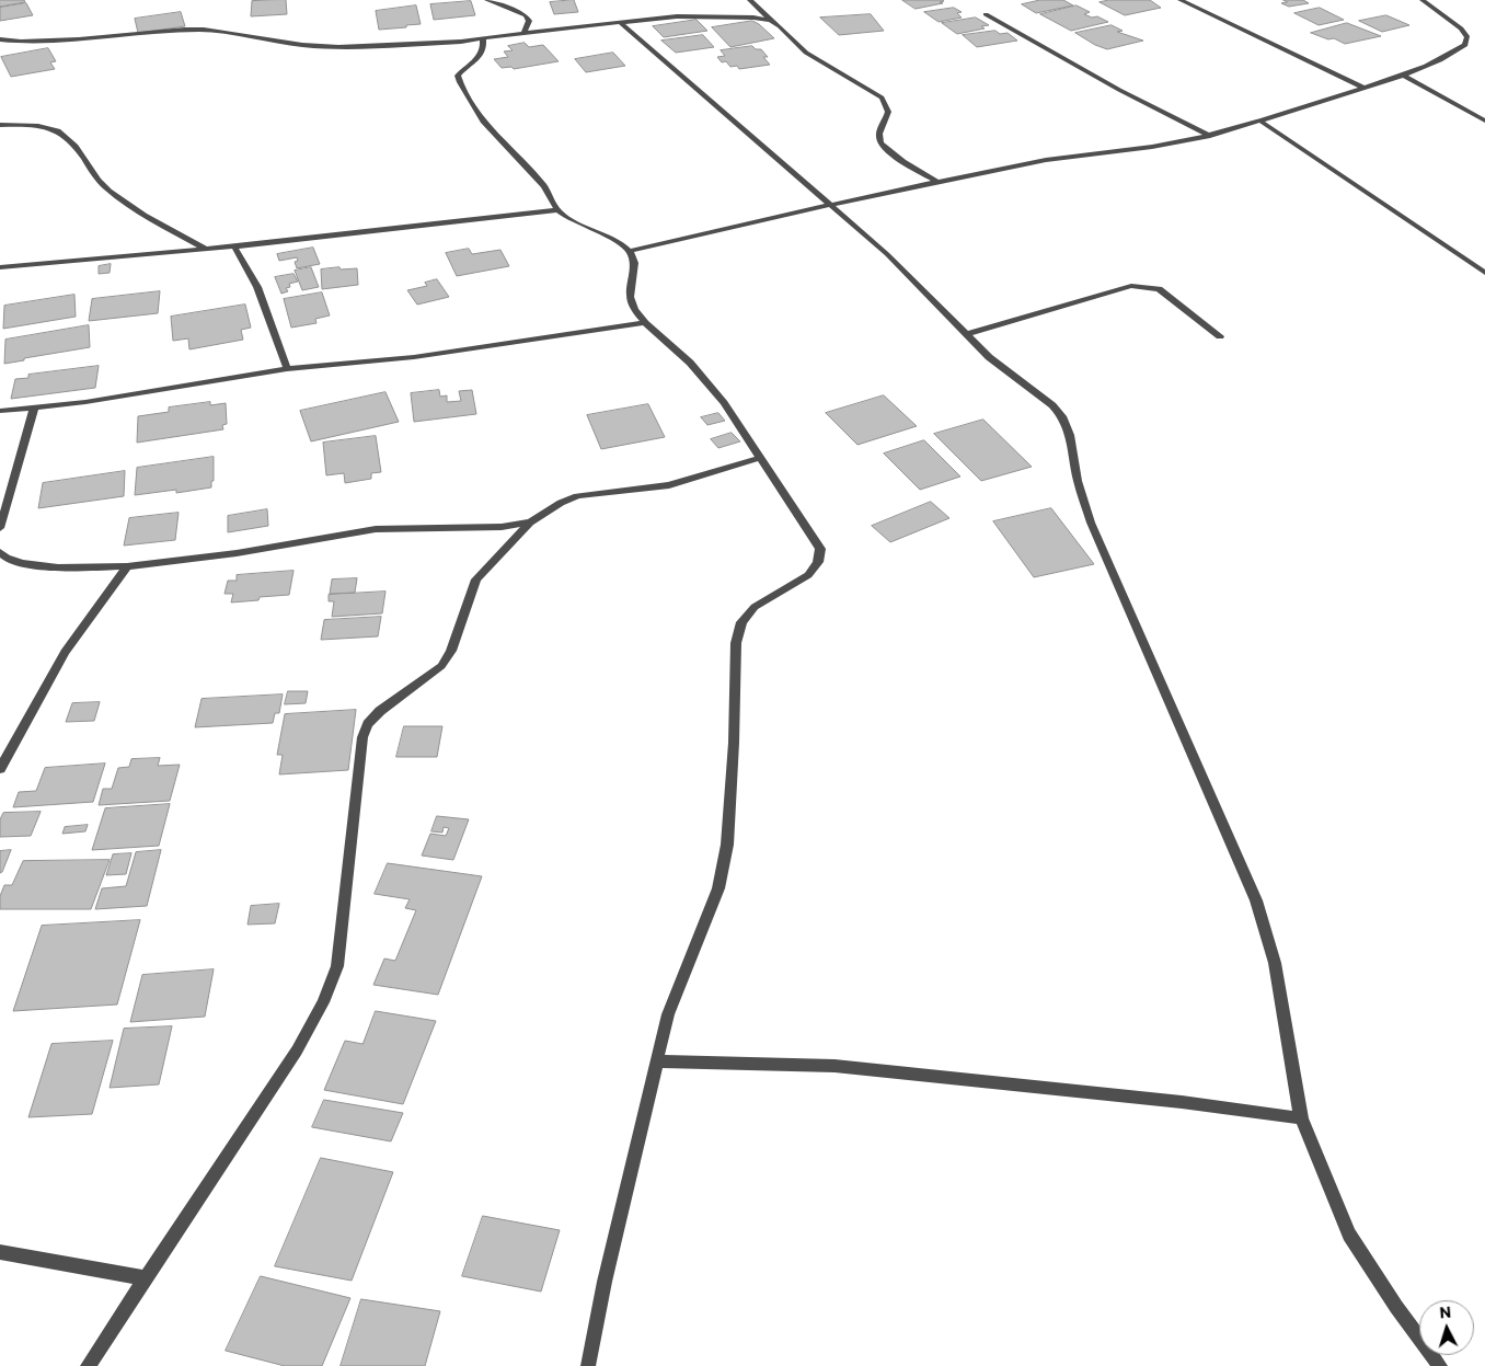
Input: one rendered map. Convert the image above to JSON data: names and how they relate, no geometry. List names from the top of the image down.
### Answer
{
  "north": "top"
}
